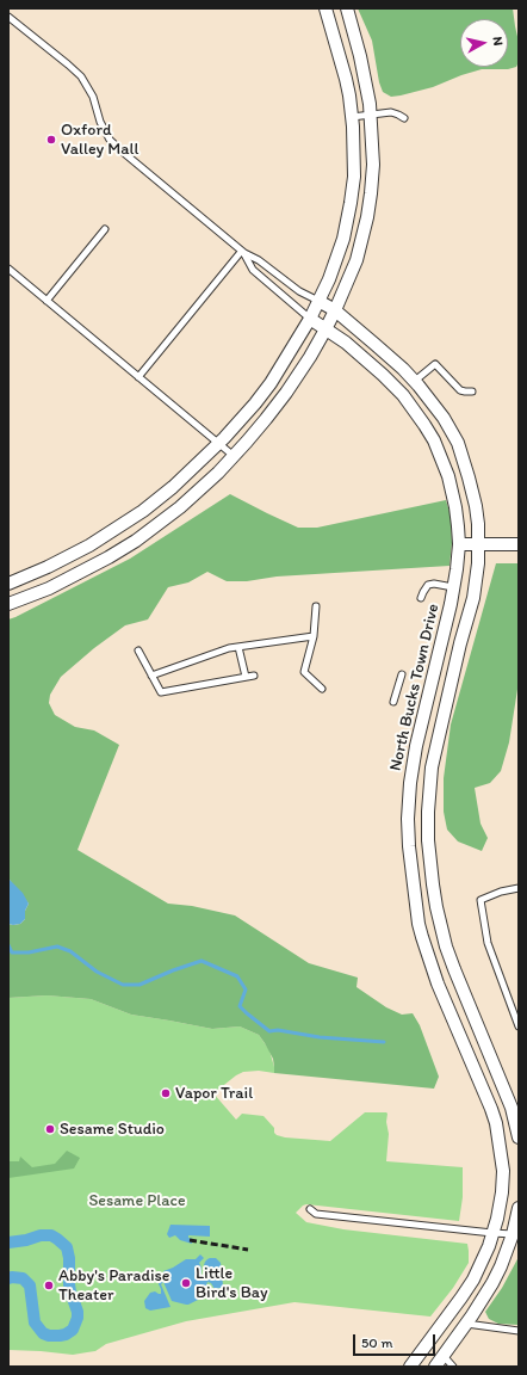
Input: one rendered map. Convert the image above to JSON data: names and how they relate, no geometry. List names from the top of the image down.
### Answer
{
  "streets": {
    "street": ["North Bucks Town Drive"]
  },
  "parks": ["Sesame Place"],
  "places": [
    "Oxford Valley Mall",
    "Vapor Trail",
    "Sesame Studio",
    "Little Bird's Bay",
    "Abby's Paradise Theater"
  ],
  "scale_bar": "50 m",
  "north": "right"
}
